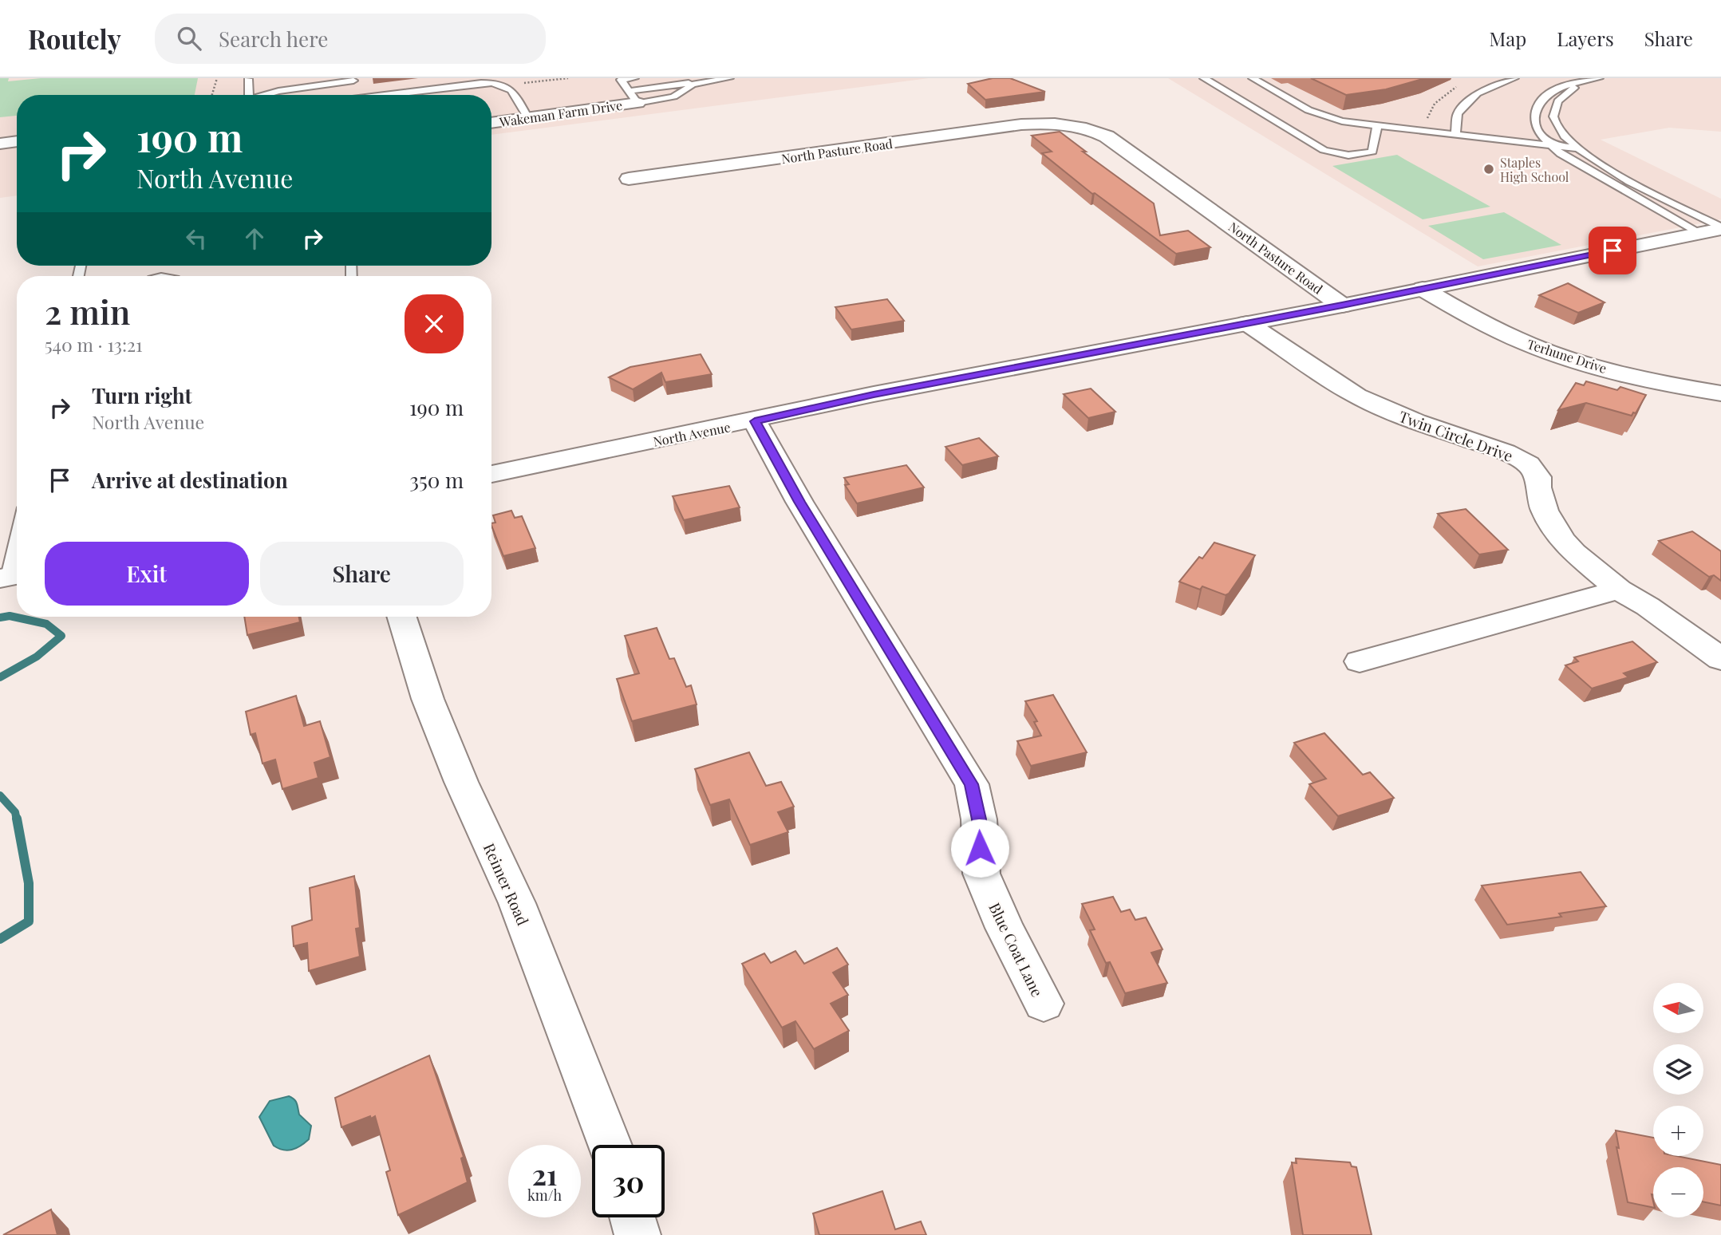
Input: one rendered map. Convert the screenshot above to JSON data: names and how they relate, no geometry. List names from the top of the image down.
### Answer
{
  "streets": {
    "street": [
      "Wakeman Farm Drive",
      "North Pasture Road",
      "Terhune Drive",
      "North Avenue",
      "Twin Circle Drive",
      "Reimer Road",
      "Blue Coat Lane"
    ]
  },
  "crossings": [
    ["North Pasture Road", "North Avenue"],
    ["Terhune Drive", "North Avenue"],
    ["North Avenue", "Twin Circle Drive"],
    ["North Avenue", "Blue Coat Lane"]
  ],
  "places": ["Staples High School"],
  "north": "left",
  "page": {
    "header": "Routely",
    "search": "Search here",
    "nav": ["Map", "Layers", "Share"],
    "turn": ["190 m", "North Avenue"],
    "heading": ["2 min", "540 m · 13:21"],
    "list": [
      {
        "name": "Turn right",
        "note": "North Avenue",
        "value": "190 m"
      },
      {
        "name": "Arrive at destination",
        "value": "350 m"
      }
    ],
    "buttons": ["Exit", "Share"],
    "map_buttons": ["+", "−"],
    "speed": "21 km/h",
    "limit": "30"
  }
}
